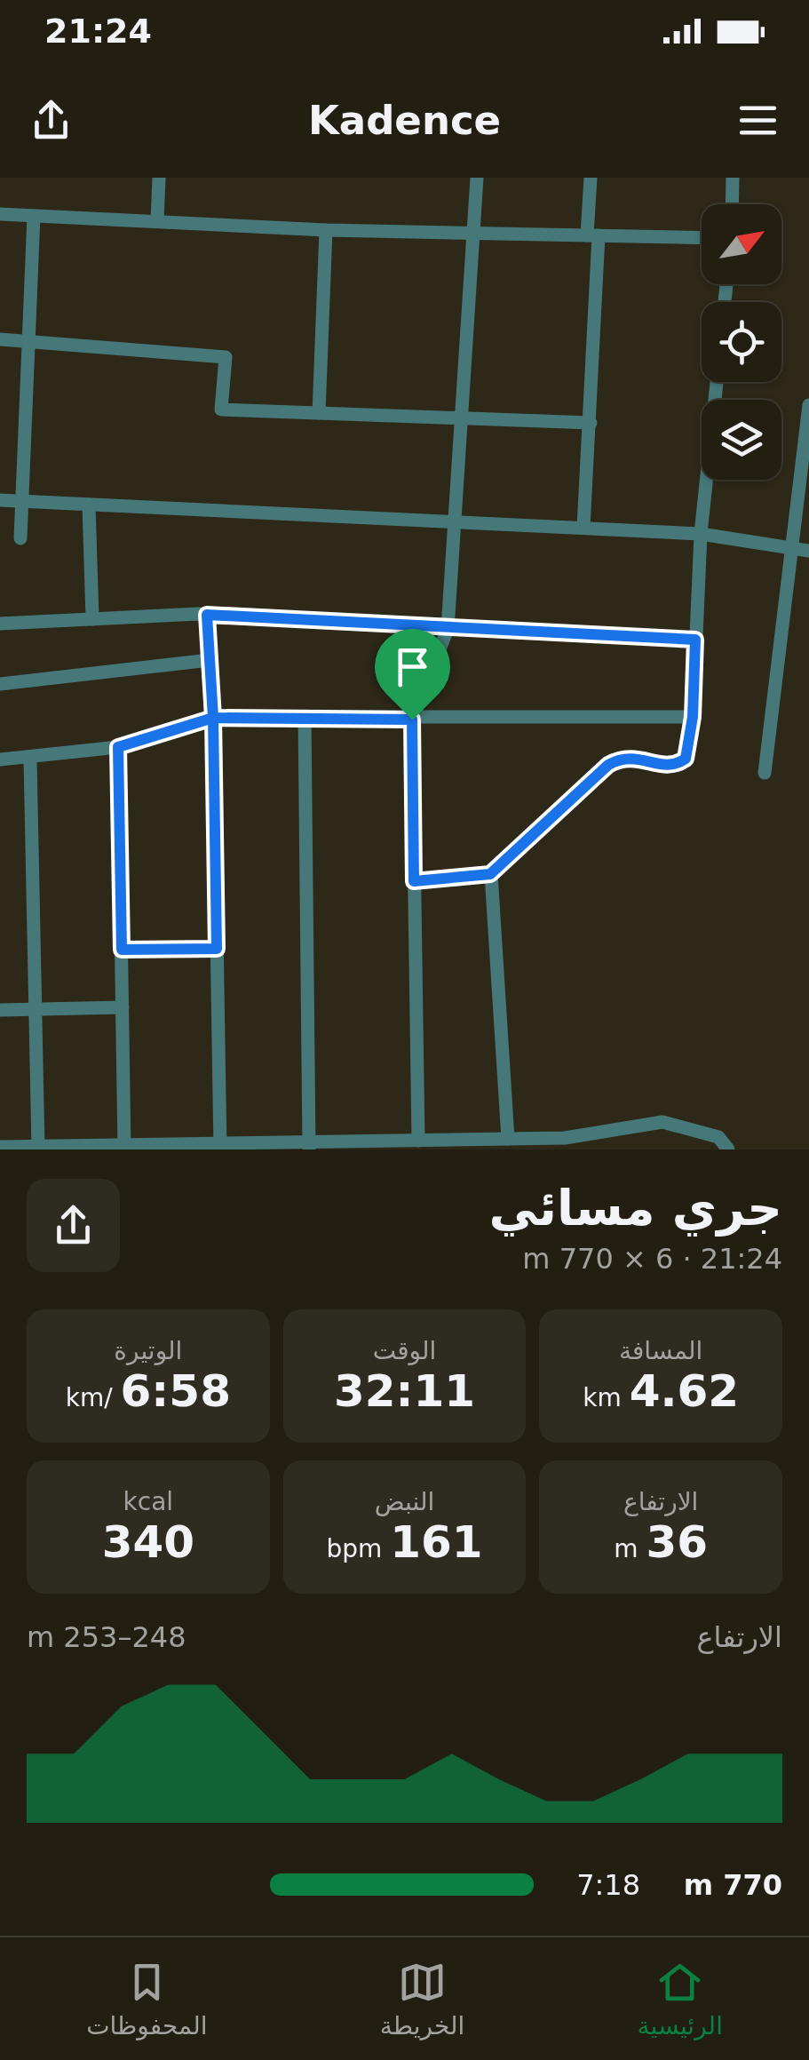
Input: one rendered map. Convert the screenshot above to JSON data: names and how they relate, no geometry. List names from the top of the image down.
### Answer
{
  "north": "top right",
  "page": {
    "status": "21:24",
    "header": "Kadence",
    "heading": ["جري مسائي", "21:24 · 6 × 770 m"],
    "stats": [
      ["المسافة", "4.62 km"],
      ["الوقت", "32:11"],
      ["الوتيرة", "6:58 /km"],
      ["الارتفاع", "36 m"],
      ["النبض", "161 bpm"],
      ["kcal", "340"]
    ],
    "chart": ["الارتفاع", "248–253 m"],
    "list": [
      {
        "name": "770 m",
        "note": "7:18"
      }
    ],
    "tabs": ["الرئيسية", "الخريطة", "المحفوظات"]
  }
}
